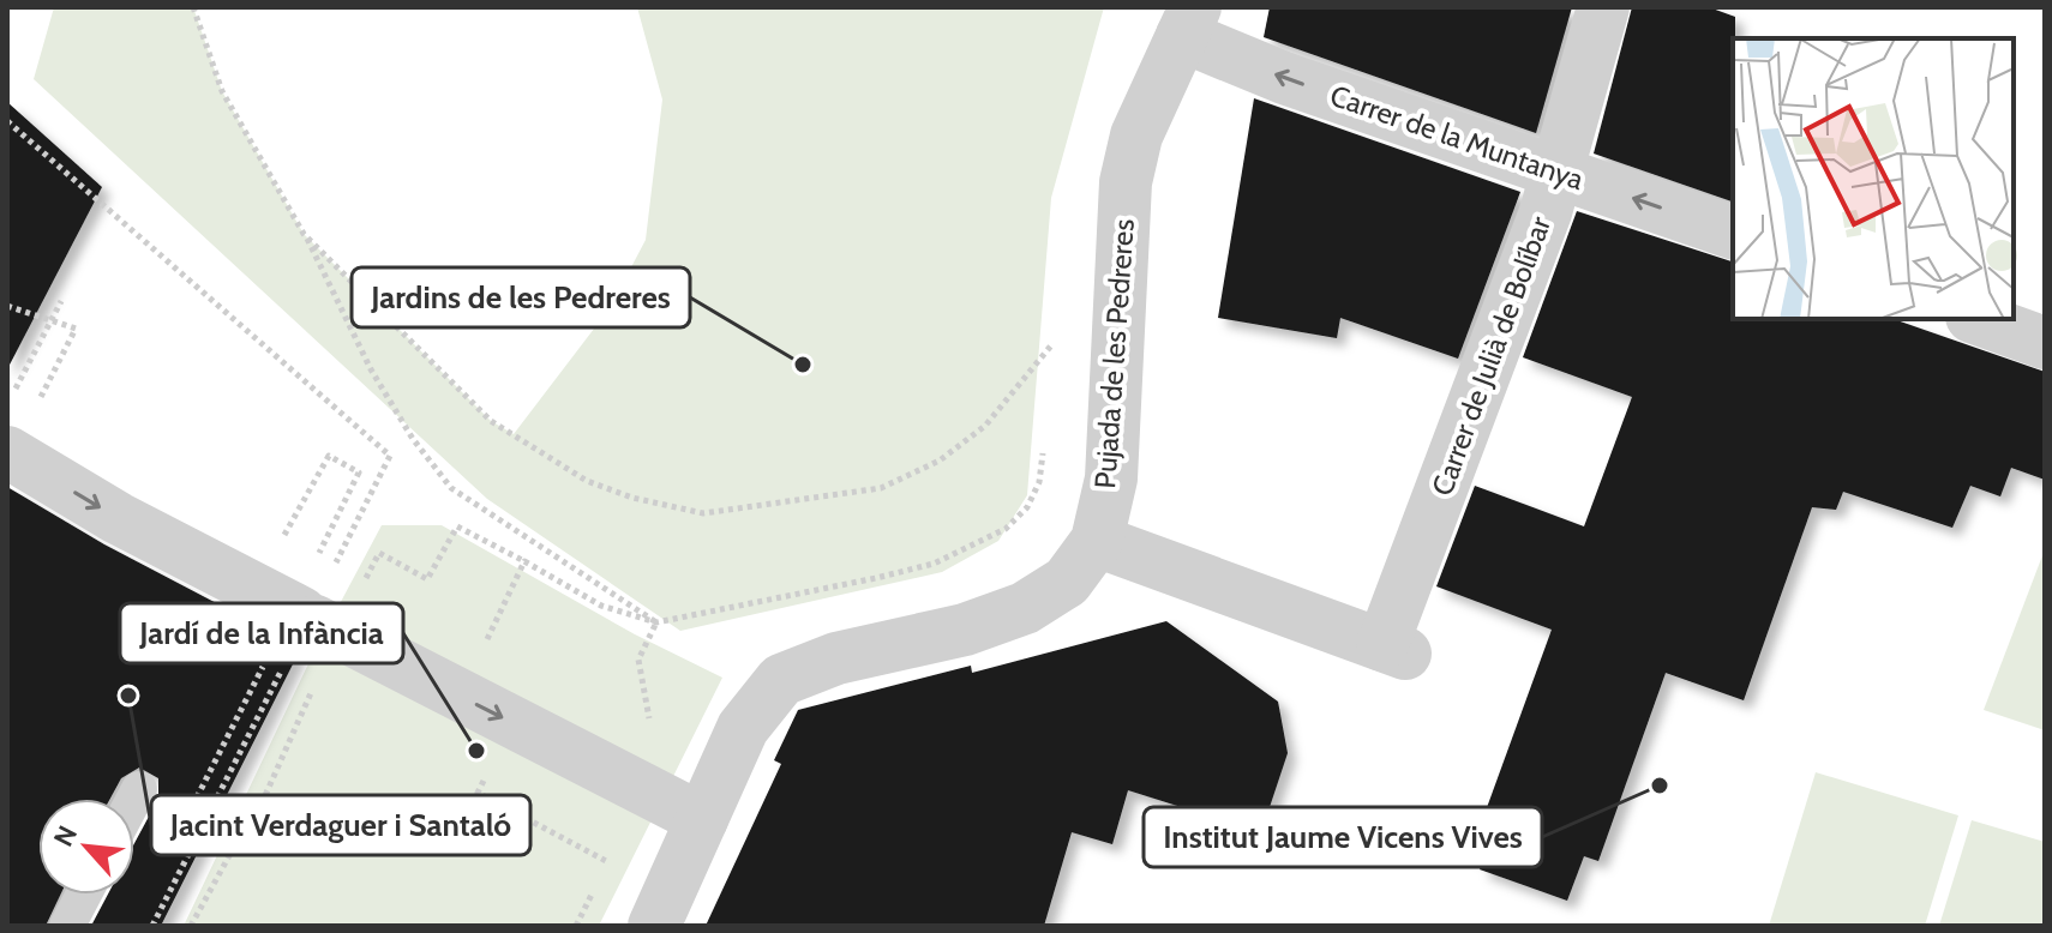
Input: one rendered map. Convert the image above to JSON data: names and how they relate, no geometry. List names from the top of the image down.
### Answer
{
  "streets": {
    "street": ["Carrer de la Muntanya", "Pujada de les Pedreres", "Carrer de Julià de Bolíbar"]
  },
  "crossings": [
    ["Carrer de la Muntanya", "Pujada de les Pedreres"],
    ["Carrer de la Muntanya", "Carrer de Julià de Bolíbar"],
    ["Pujada de les Pedreres", "Carrer de Julià de Bolíbar"]
  ],
  "one_way": ["Carrer de la Muntanya"],
  "places": [
    "Jardins de les Pedreres",
    "Jacint Verdaguer i Santaló",
    "Jardí de la Infància",
    "Institut Jaume Vicens Vives"
  ],
  "north": "top left"
}
